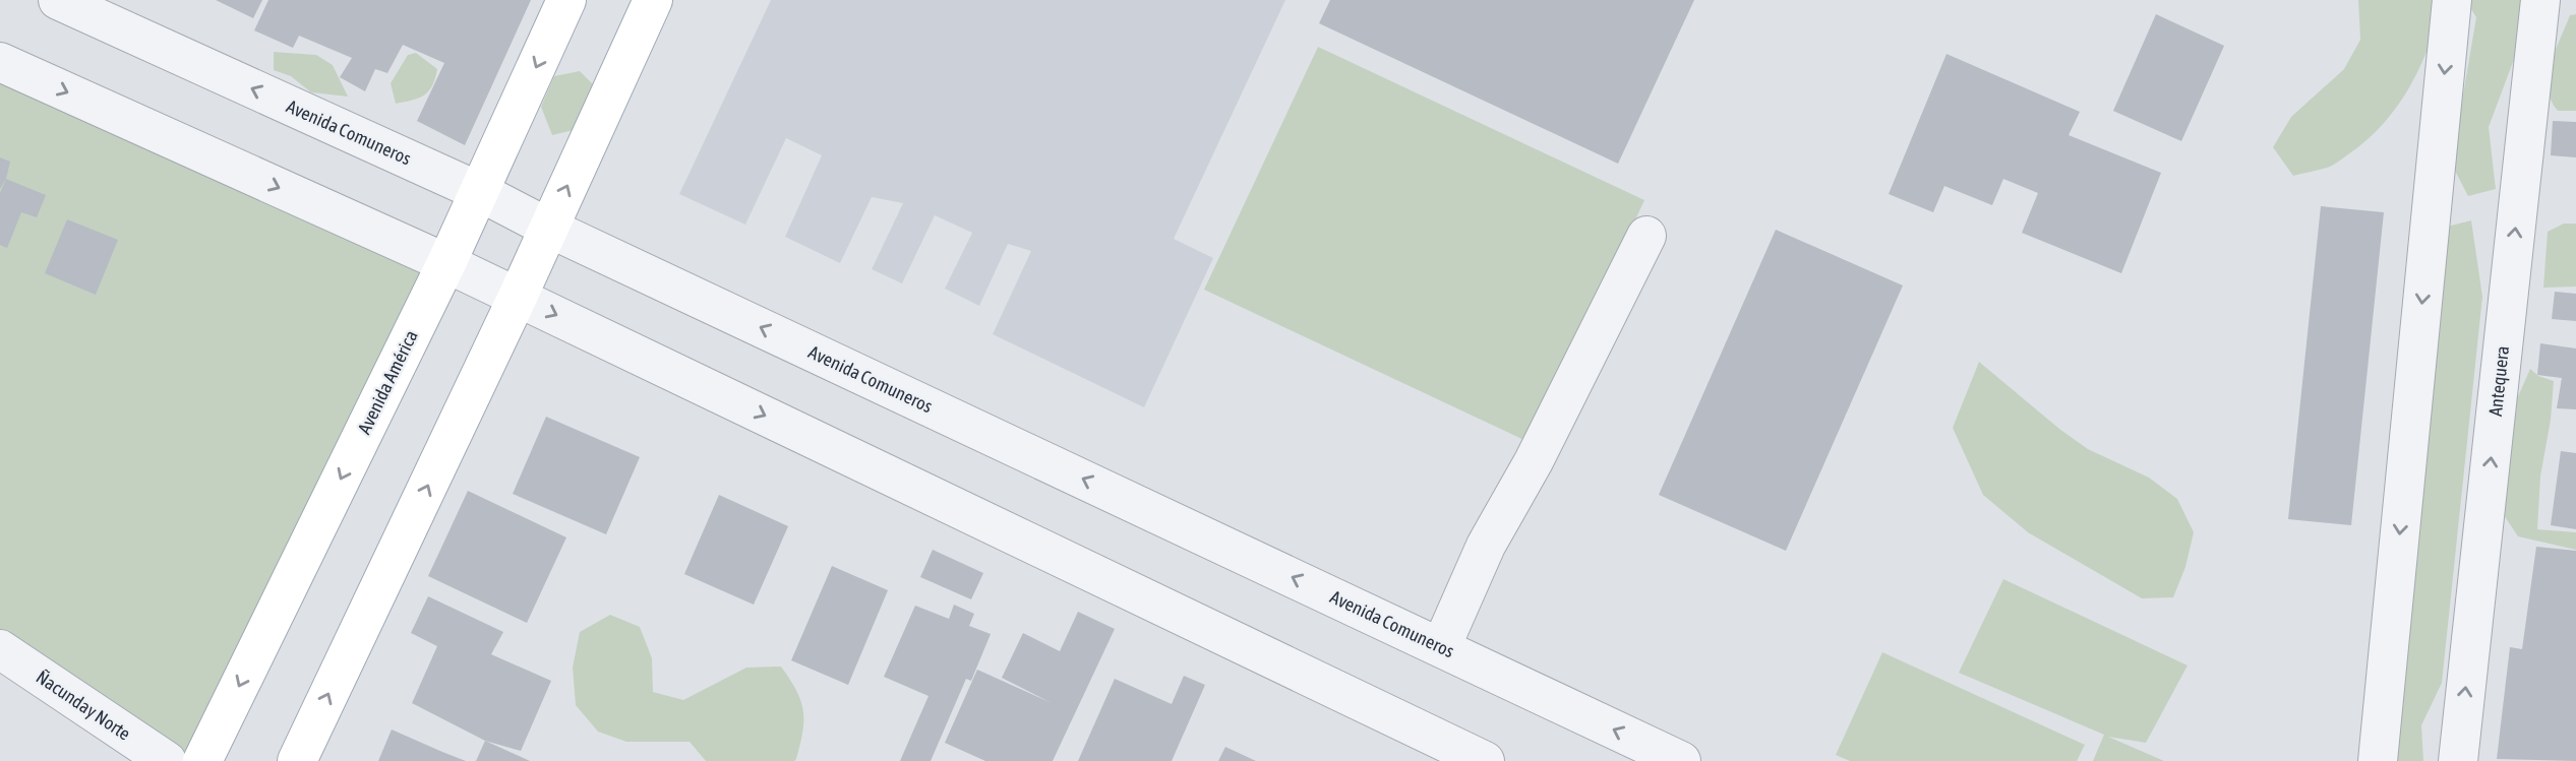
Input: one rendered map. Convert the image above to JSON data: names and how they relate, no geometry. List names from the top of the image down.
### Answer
{
  "streets": {
    "main road": ["Avenida América"],
    "street": ["Avenida Comuneros", "Antequera", "Ñacunday Norte"]
  },
  "crossings": [
    ["Avenida Comuneros", "Avenida América"]
  ]
}
